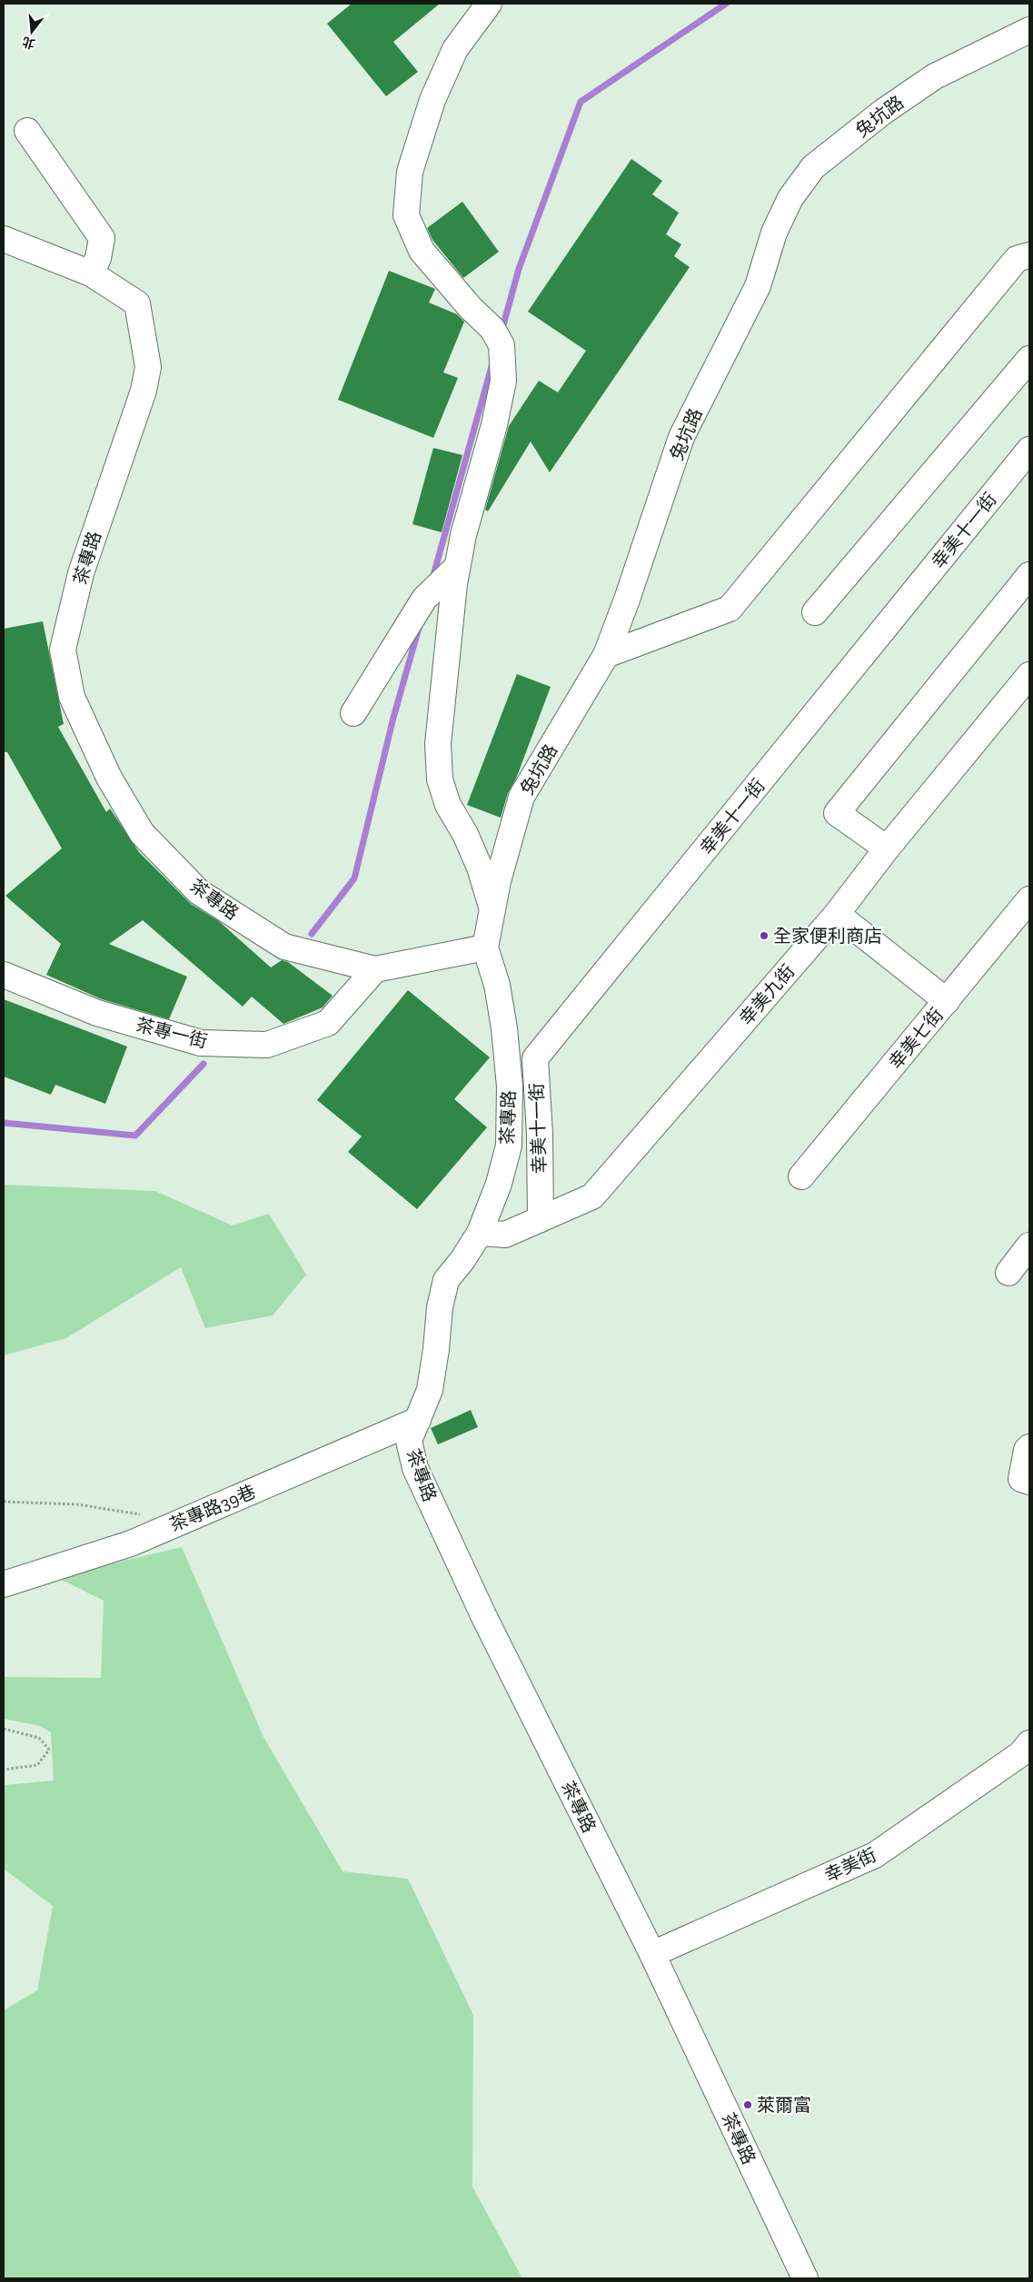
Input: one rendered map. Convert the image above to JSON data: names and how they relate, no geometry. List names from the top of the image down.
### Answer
{
  "streets": {
    "street": [
      "兔坑路",
      "幸美十一街",
      "茶專路",
      "幸美九街",
      "茶專一街",
      "幸美七街",
      "茶專路39巷",
      "幸美街"
    ]
  },
  "crossings": [
    ["兔坑路", "茶專路"],
    ["幸美十一街", "幸美九街"],
    ["茶專路", "幸美九街"],
    ["茶專路", "茶專一街"],
    ["茶專路", "茶專路39巷"],
    ["茶專路", "幸美街"]
  ],
  "places": ["全家便利商店", "萊爾富"],
  "north": "bottom"
}
